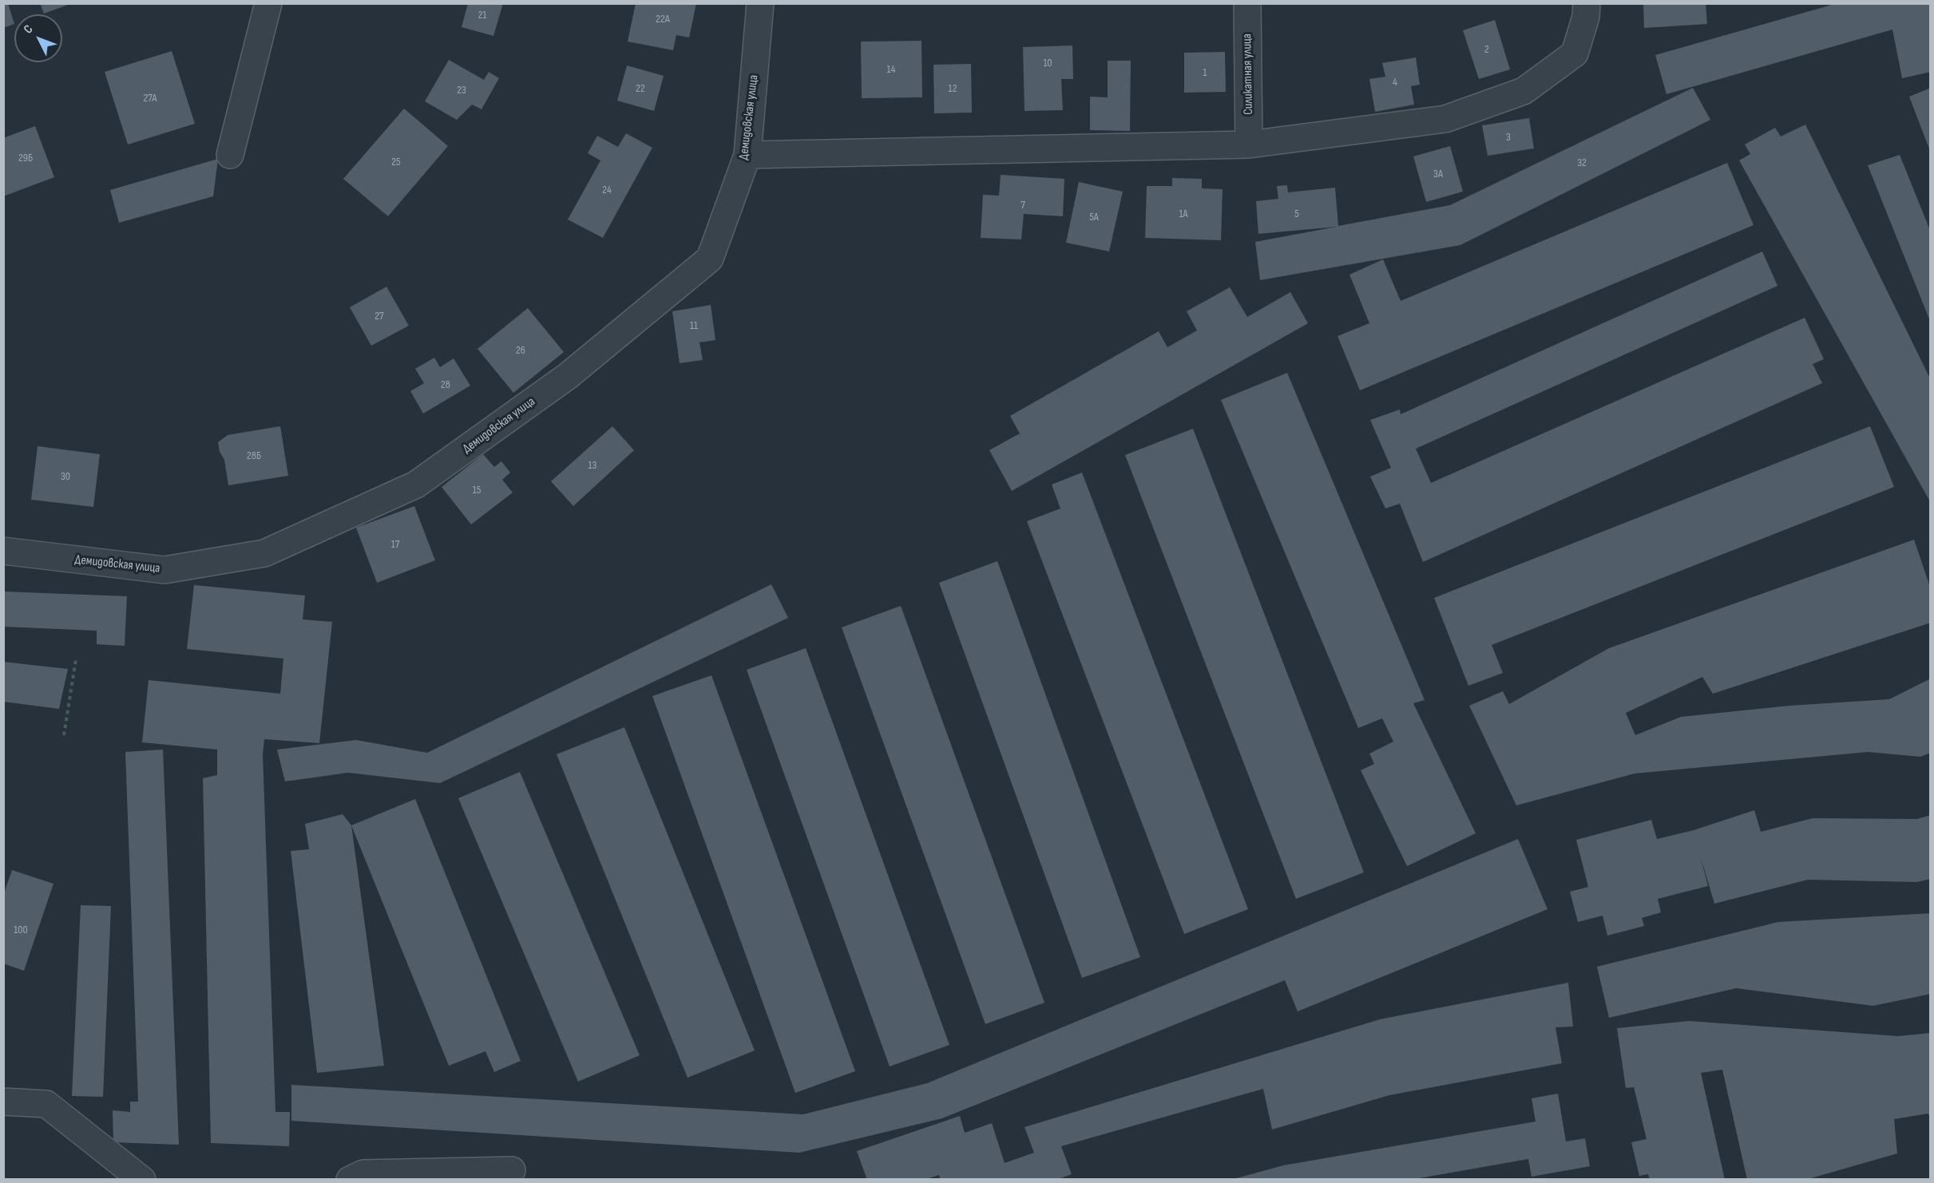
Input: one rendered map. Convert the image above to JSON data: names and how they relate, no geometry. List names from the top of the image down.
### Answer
{
  "streets": {
    "street": ["Силикатная улица", "Демидовская улица"]
  },
  "house_numbers": [
    "21",
    "22А",
    "2",
    "10",
    "14",
    "1",
    "4",
    "22",
    "12",
    "23",
    "27А",
    "3",
    "29Б",
    "25",
    "32",
    "3А",
    "24",
    "7",
    "1А",
    "5",
    "5А",
    "27",
    "11",
    "26",
    "28",
    "28Б",
    "13",
    "30",
    "15",
    "17",
    "100"
  ],
  "north": "top left"
}
